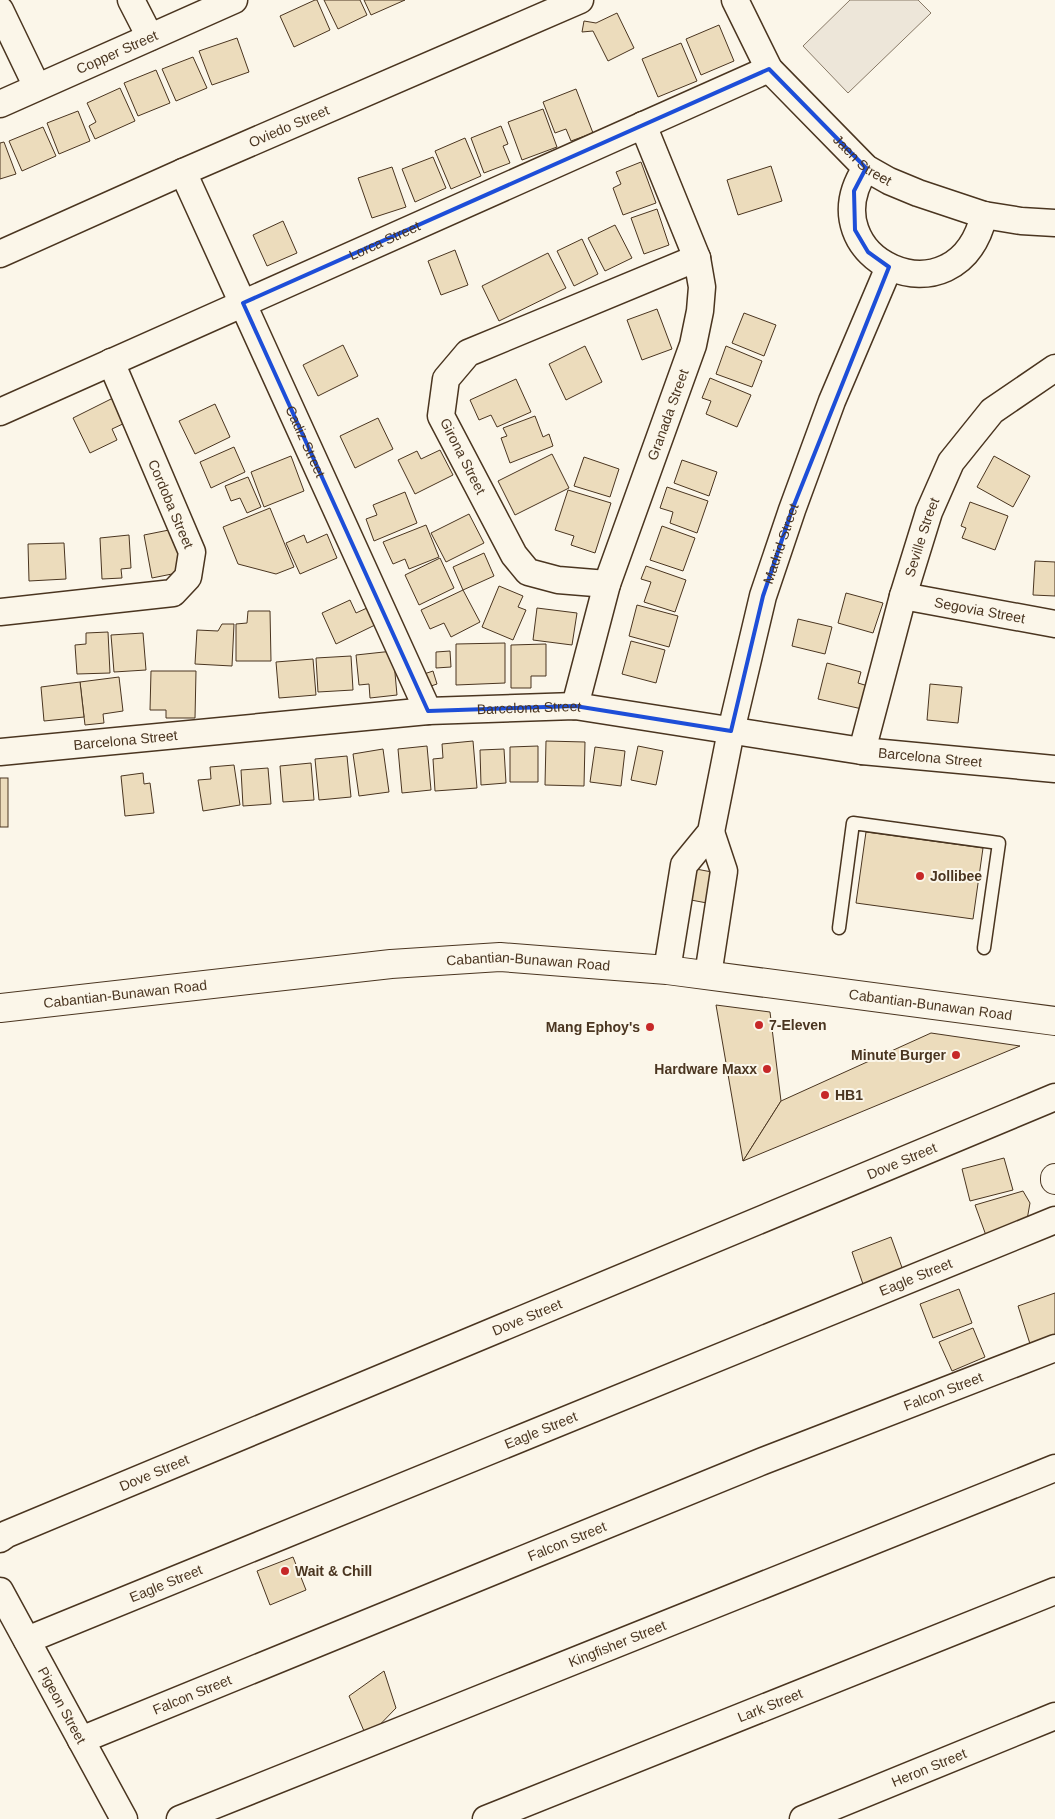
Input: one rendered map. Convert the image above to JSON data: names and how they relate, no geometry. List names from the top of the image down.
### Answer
{
  "streets": {
    "main road": ["Cabantian-Bunawan Road"],
    "street": [
      "Copper Street",
      "Oviedo Street",
      "Jaen Street",
      "Lorca Street",
      "Granada Street",
      "Cadiz Street",
      "Girona Street",
      "Cordoba Street",
      "Seville Street",
      "Madrid Street",
      "Segovia Street",
      "Barcelona Street",
      "Dove Street",
      "Eagle Street",
      "Falcon Street",
      "Kingfisher Street",
      "Pigeon Street",
      "Lark Street",
      "Heron Street"
    ]
  },
  "crossings": [
    ["Oviedo Street", "Cadiz Street"],
    ["Jaen Street", "Lorca Street"],
    ["Lorca Street", "Granada Street"],
    ["Lorca Street", "Cadiz Street"],
    ["Lorca Street", "Cordoba Street"],
    ["Granada Street", "Girona Street"],
    ["Granada Street", "Barcelona Street"],
    ["Cadiz Street", "Barcelona Street"],
    ["Seville Street", "Segovia Street"],
    ["Seville Street", "Barcelona Street"],
    ["Madrid Street", "Barcelona Street"],
    ["Madrid Street", "Cabantian-Bunawan Road"],
    ["Eagle Street", "Pigeon Street"],
    ["Falcon Street", "Pigeon Street"]
  ],
  "places": [
    "Jollibee",
    "7-Eleven",
    "Mang Ephoy's",
    "Minute Burger",
    "Hardware Maxx",
    "HB1",
    "Wait & Chill"
  ]
}
